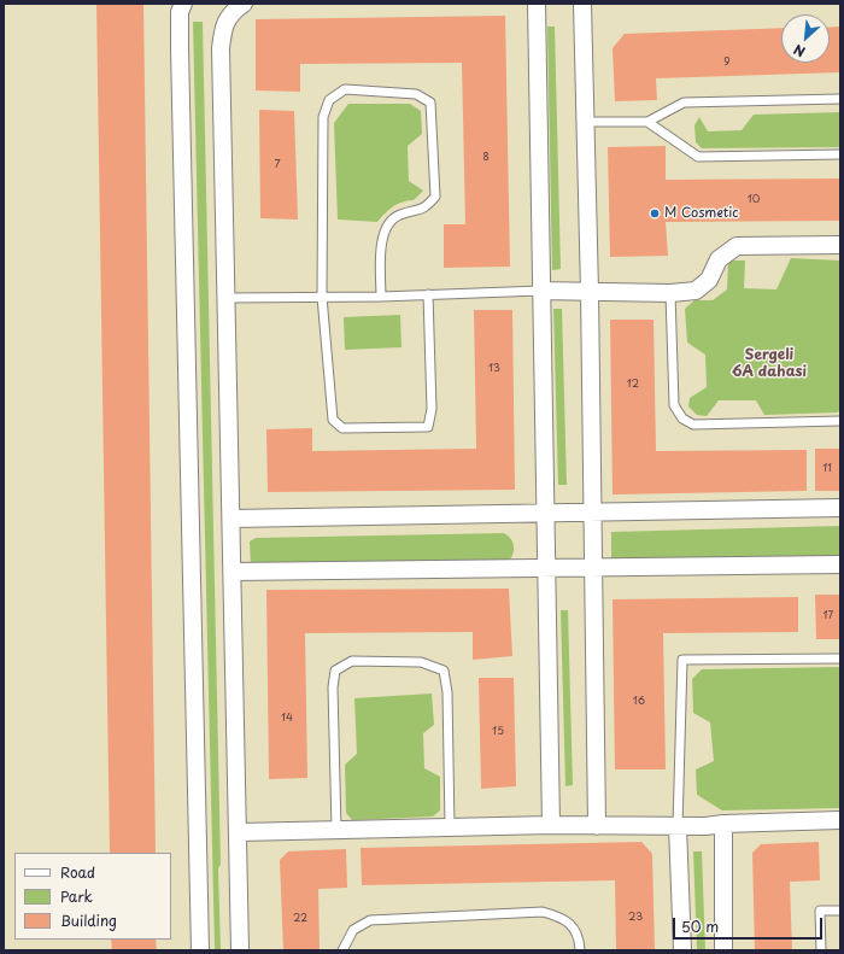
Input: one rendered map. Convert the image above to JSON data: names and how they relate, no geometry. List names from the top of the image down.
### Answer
{
  "districts": ["Sergeli 6A dahasi"],
  "places": ["M Cosmetic"],
  "house_numbers": [
    "9",
    "8",
    "7",
    "10",
    "13",
    "12",
    "11",
    "17",
    "16",
    "14",
    "15",
    "23",
    "22"
  ],
  "legend": ["Road", "Park", "Building"],
  "scale_bar": "50 m",
  "north": "bottom left"
}
